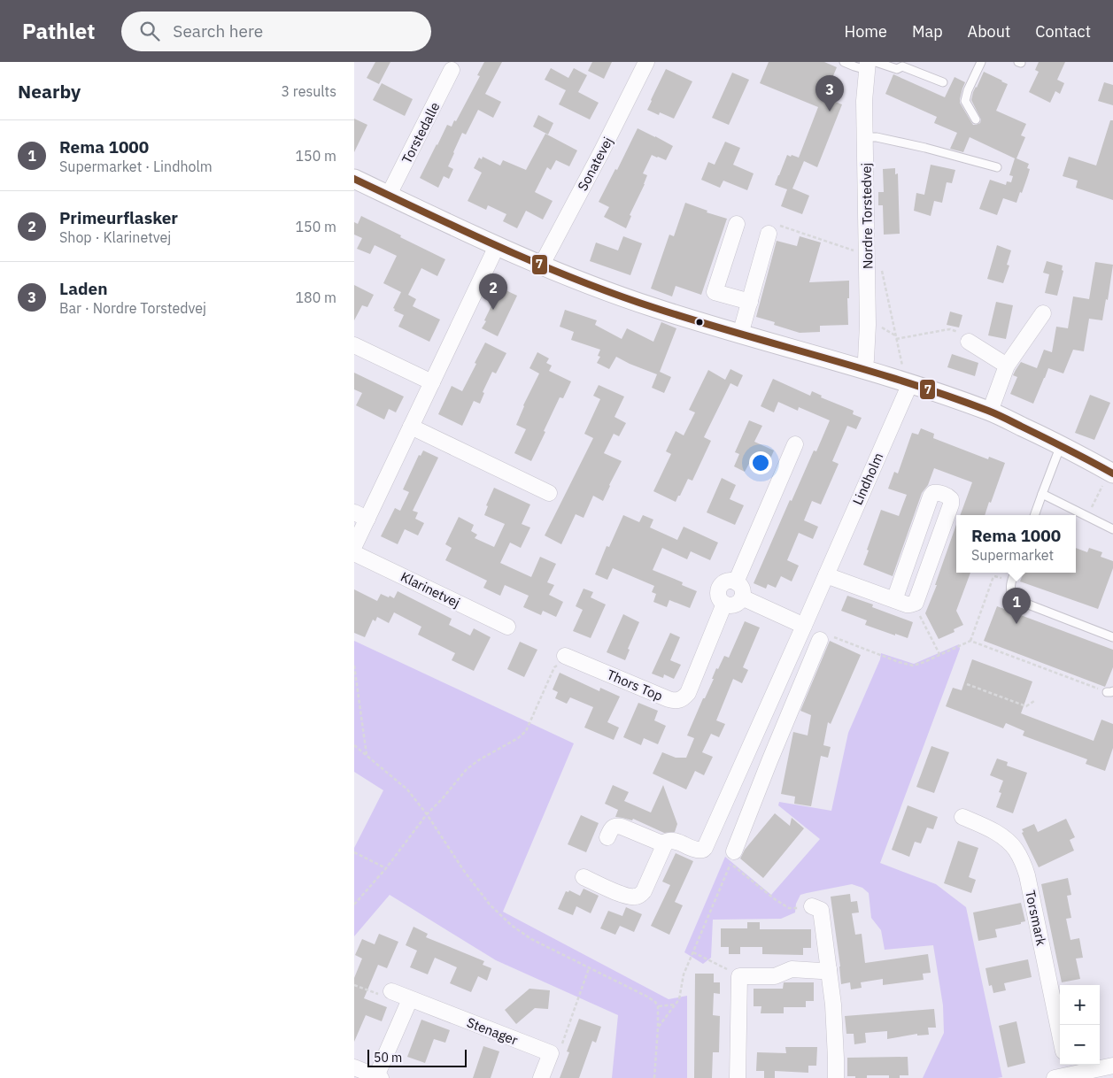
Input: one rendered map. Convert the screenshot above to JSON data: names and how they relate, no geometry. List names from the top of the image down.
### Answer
{
  "streets": {
    "street": [
      "Torstedalle",
      "Sonatevej",
      "Nordre Torstedvej",
      "Lindholm",
      "Klarinetvej",
      "Thors Top",
      "Torsmark",
      "Stenager"
    ]
  },
  "lines": ["transit line 7"],
  "scale_bar": "50 m",
  "page": {
    "header": "Pathlet",
    "search": "Search here",
    "nav": [
      "Home",
      "Map",
      "About",
      "Contact"
    ],
    "heading": ["Nearby", "3 results"],
    "pins": ["3", "2", "1"],
    "list": [
      {
        "mark": "1",
        "name": "Rema 1000",
        "note": "Supermarket · Lindholm",
        "value": "150 m"
      },
      {
        "mark": "2",
        "name": "Primeurflasker",
        "note": "Shop · Klarinetvej",
        "value": "150 m"
      },
      {
        "mark": "3",
        "name": "Laden",
        "note": "Bar · Nordre Torstedvej",
        "value": "180 m"
      }
    ],
    "popup": ["Rema 1000", "Supermarket"],
    "map_buttons": ["+", "−"],
    "scale": "50 m"
  }
}
